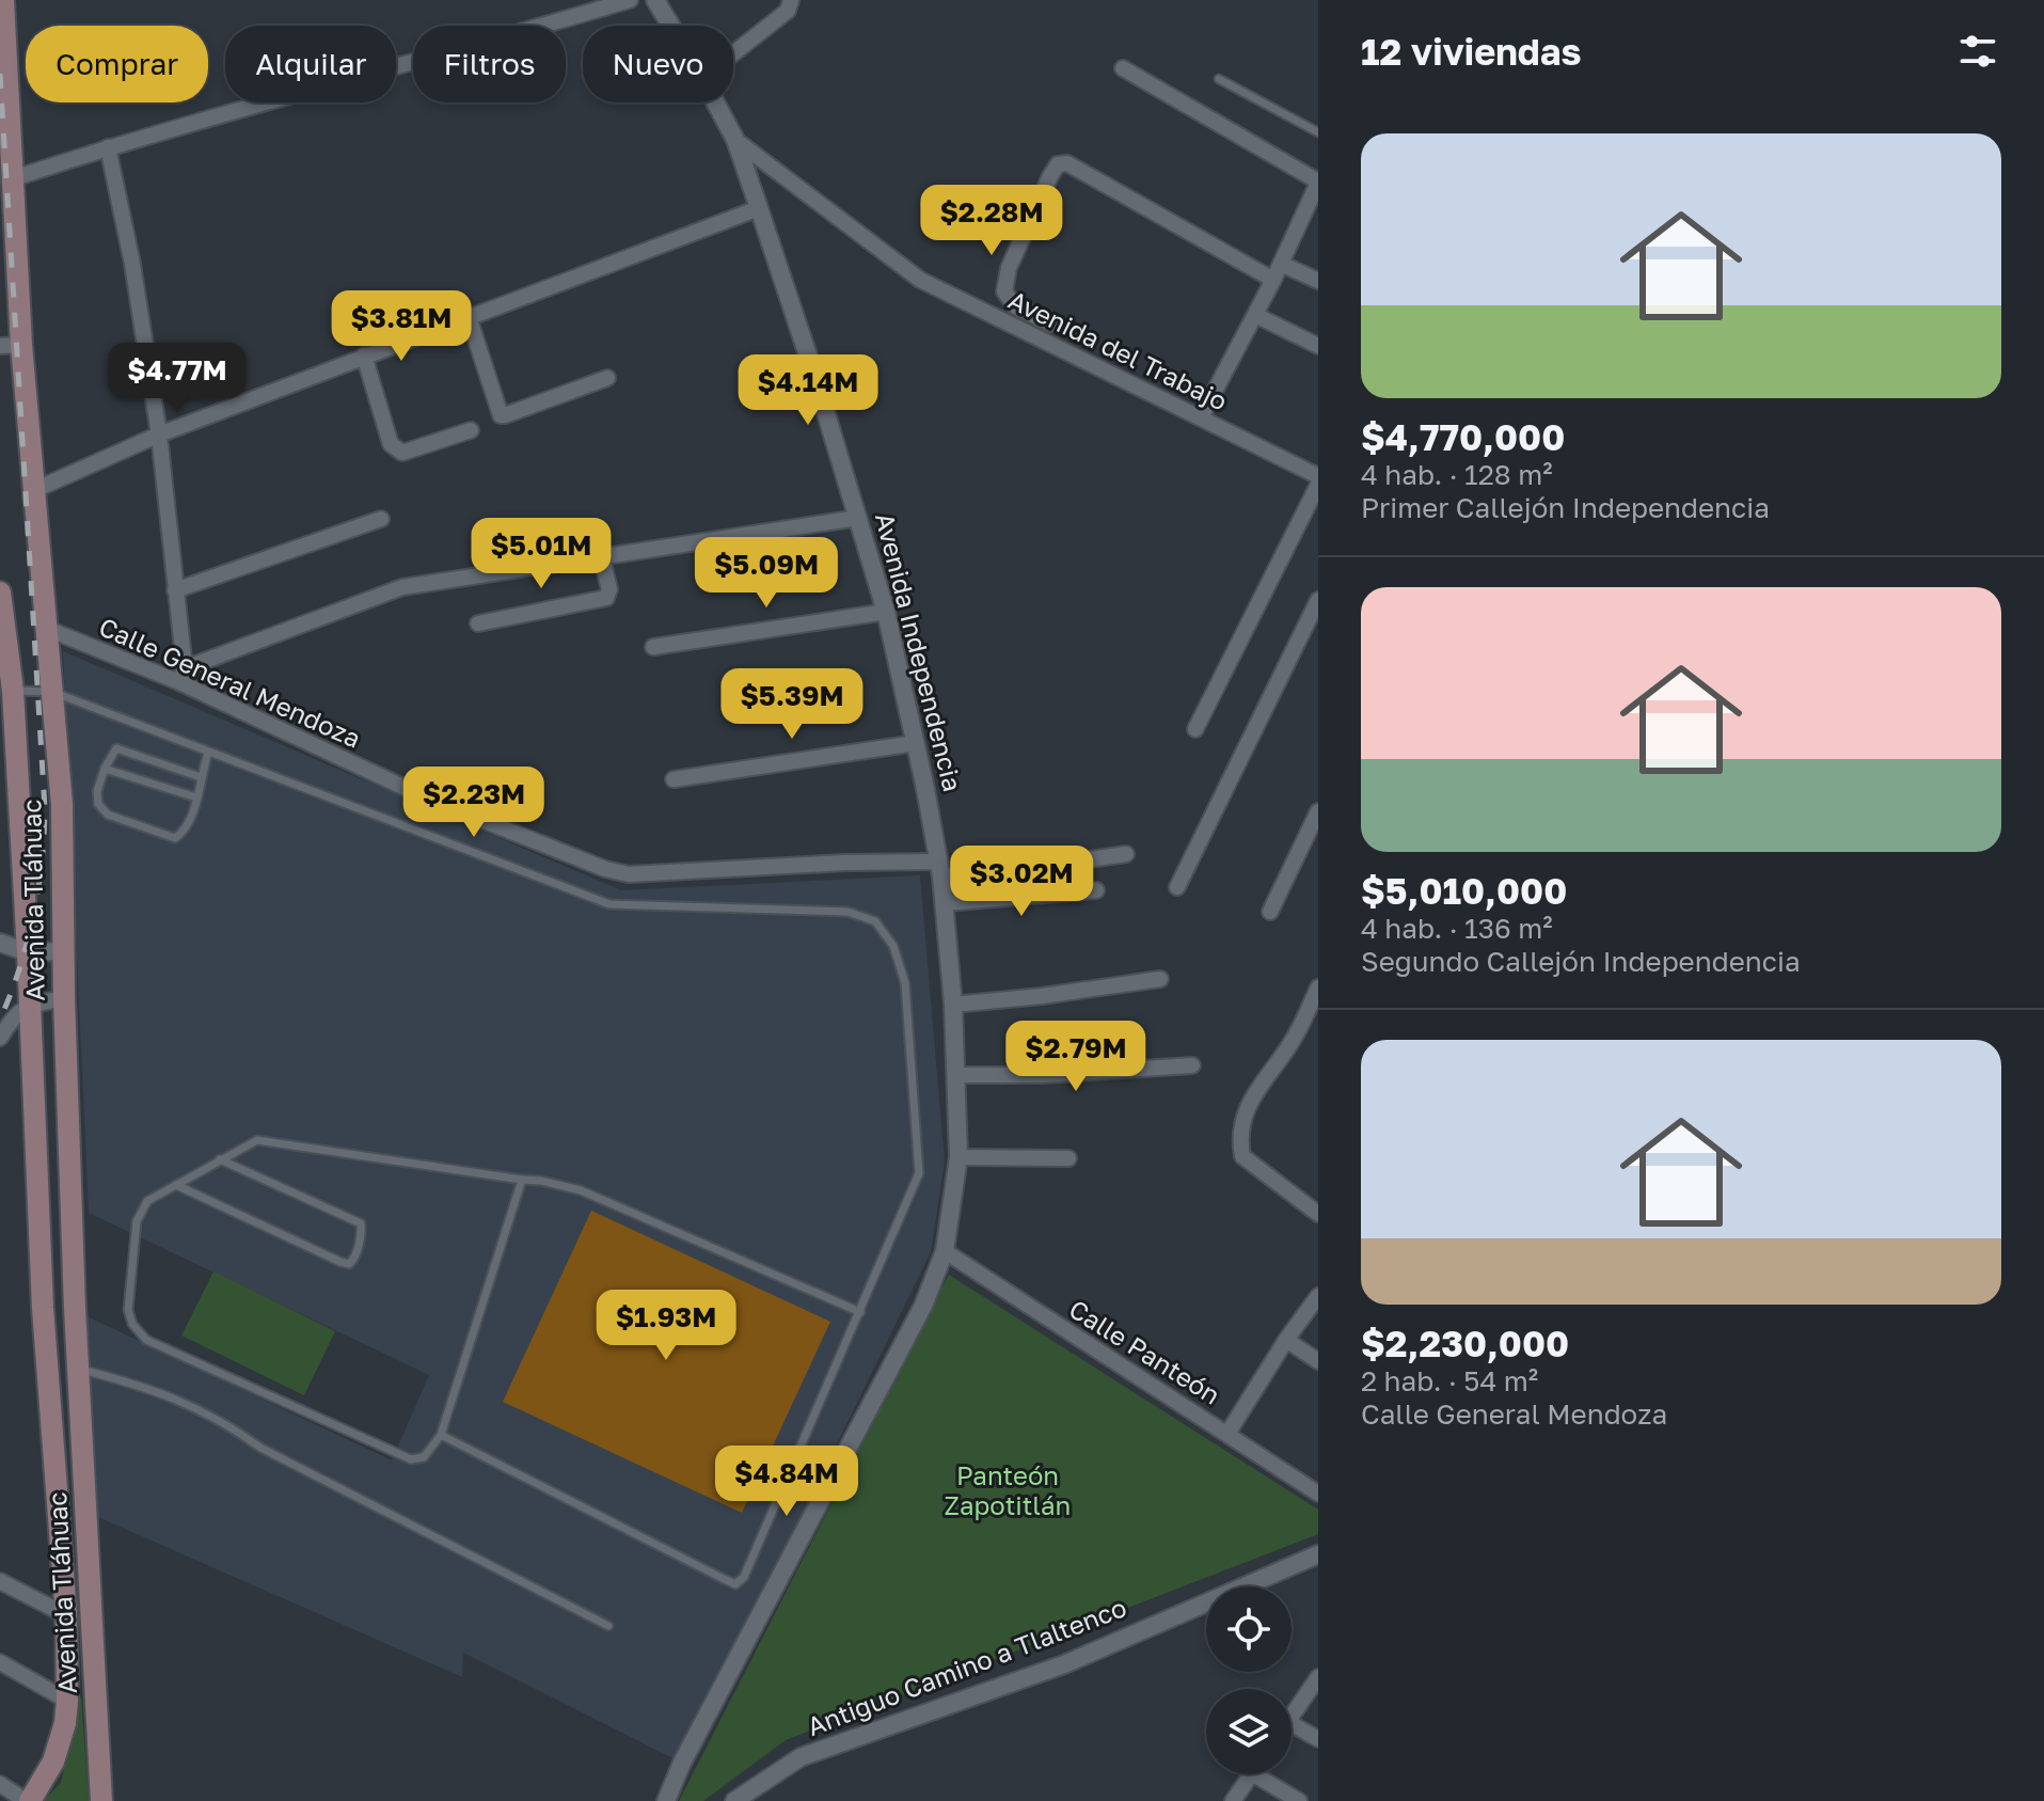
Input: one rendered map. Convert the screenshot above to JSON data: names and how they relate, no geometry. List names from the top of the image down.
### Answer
{
  "streets": {
    "main road": ["Avenida Tláhuac"],
    "street": [
      "Avenida del Trabajo",
      "Avenida Independencia",
      "Calle General Mendoza",
      "Calle Panteón",
      "Antiguo Camino a Tlaltenco"
    ]
  },
  "crossings": [
    ["Avenida del Trabajo", "Avenida Independencia"],
    ["Avenida Independencia", "Calle General Mendoza"],
    ["Avenida Independencia", "Calle Panteón"],
    ["Calle General Mendoza", "Avenida Tláhuac"]
  ],
  "parks": ["Panteón Zapotitlán"],
  "page": {
    "heading": "12 viviendas",
    "chip": [
      "Comprar",
      "Alquilar",
      "Filtros",
      "Nuevo"
    ],
    "list": [
      {
        "name": "$4,770,000",
        "note": "4 hab. · 128 m² · Primer Callejón Independencia"
      },
      {
        "name": "$5,010,000",
        "note": "4 hab. · 136 m² · Segundo Callejón Independencia"
      },
      {
        "name": "$2,230,000",
        "note": "2 hab. · 54 m² · Calle General Mendoza"
      }
    ],
    "price": [
      "$2.28M",
      "$3.81M",
      "$4.77M",
      "$4.14M",
      "$5.01M",
      "$5.09M",
      "$5.39M",
      "$2.23M",
      "$3.02M",
      "$2.79M",
      "$1.93M",
      "$4.84M"
    ]
  }
}
